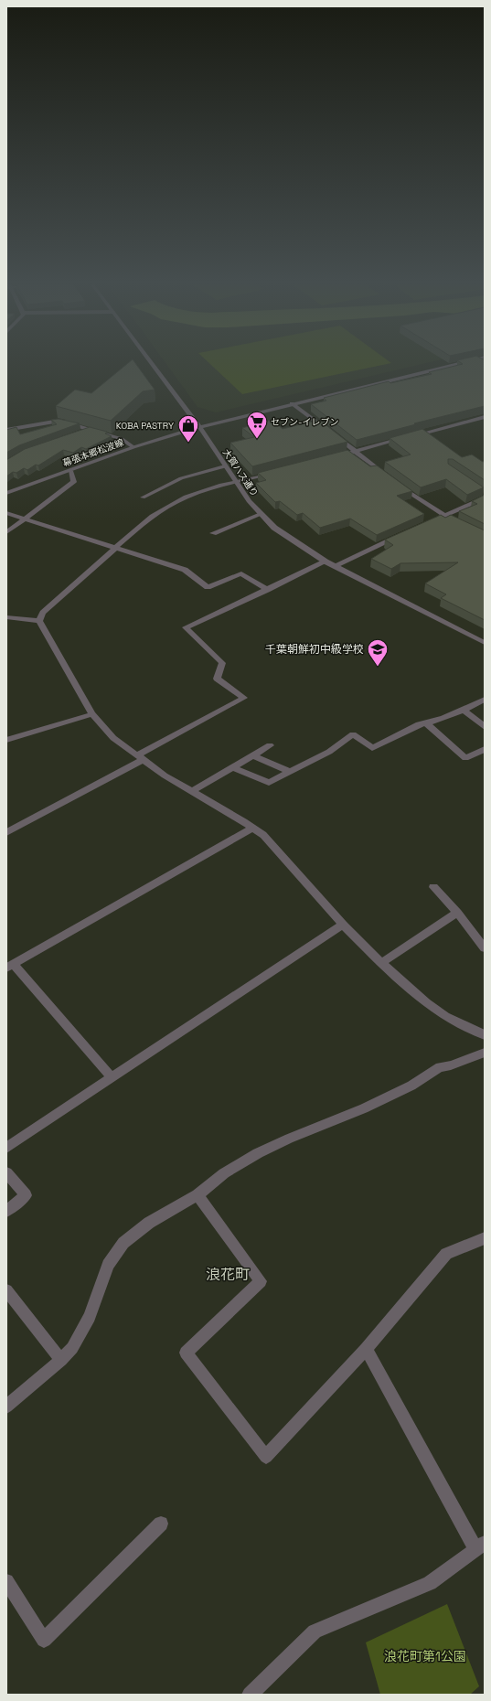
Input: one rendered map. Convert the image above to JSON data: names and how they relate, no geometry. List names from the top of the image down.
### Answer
{
  "streets": {
    "street": ["幕張本郷松波線", "大賀ハス通り"]
  },
  "crossings": [
    ["幕張本郷松波線", "大賀ハス通り"]
  ],
  "districts": ["浪花町"],
  "parks": ["浪花町第1公園"],
  "places": {
    "supermarket": ["セブン-イレブン"],
    "shop": ["KOBA PASTRY"],
    "school or university": ["千葉朝鮮初中級学校"]
  }
}
